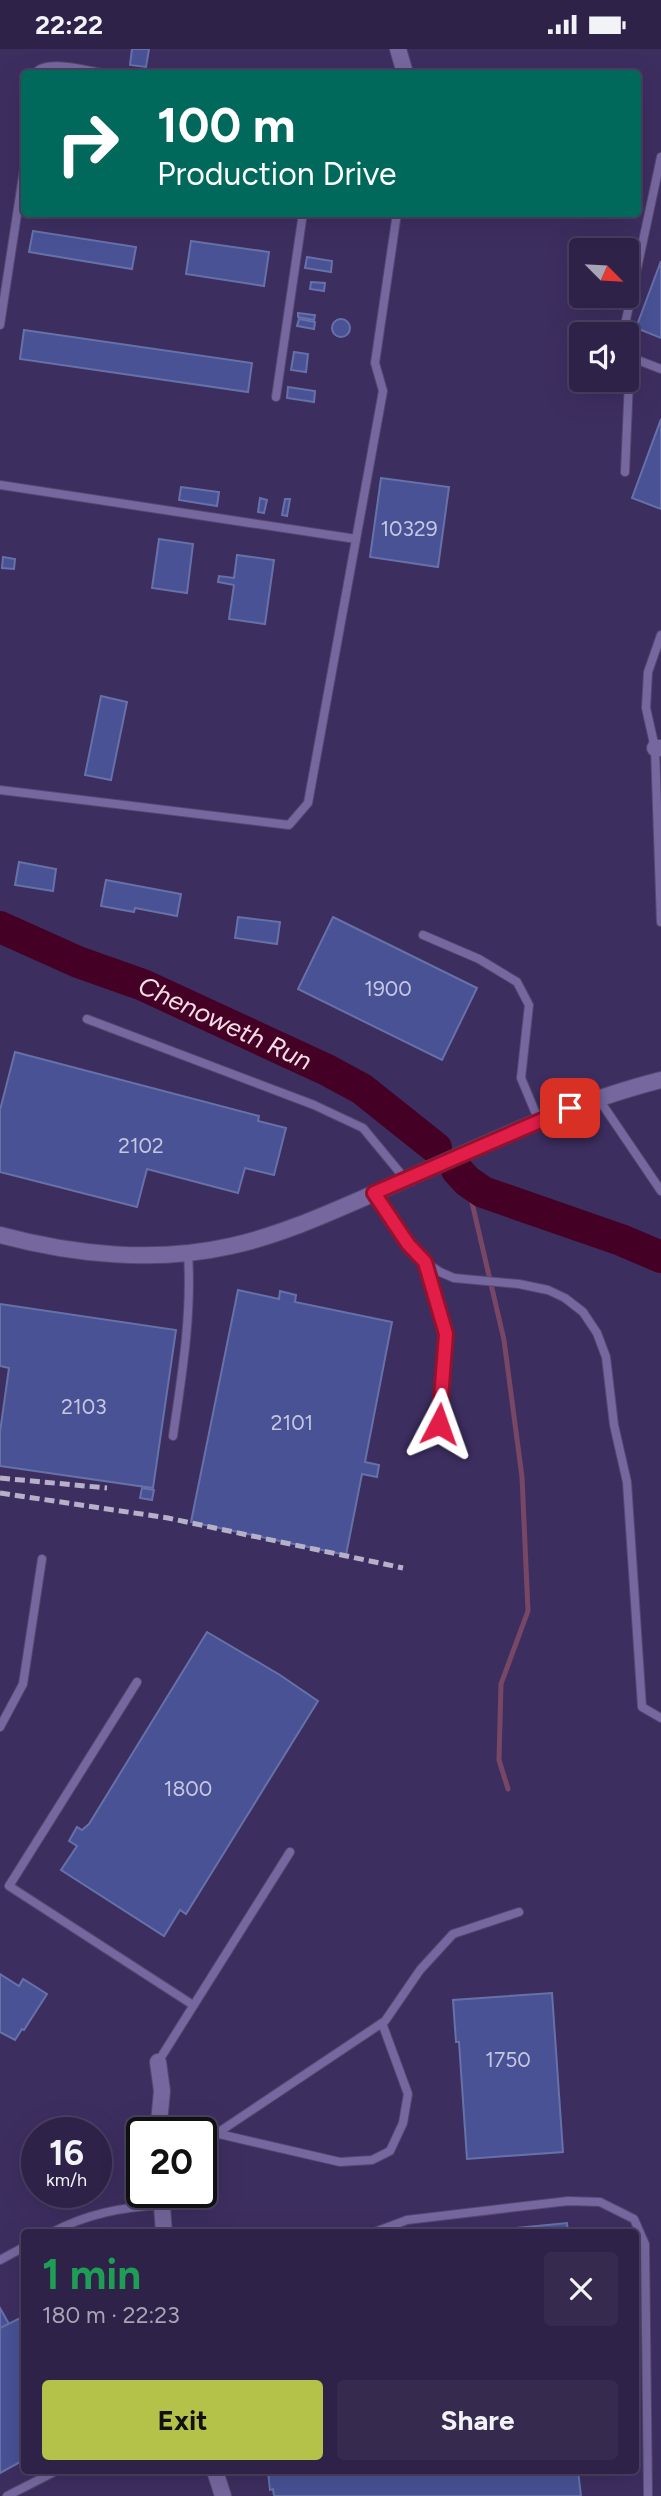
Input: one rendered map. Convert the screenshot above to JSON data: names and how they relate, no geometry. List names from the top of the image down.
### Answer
{
  "water": ["Chenoweth Run"],
  "house_numbers": [
    "10329",
    "1900",
    "2102",
    "2103",
    "2101",
    "1800",
    "1750"
  ],
  "north": "bottom right",
  "page": {
    "status": "22:22",
    "turn": ["100 m", "Production Drive"],
    "speed": "16 km/h",
    "limit": "20",
    "heading": ["1 min", "180 m · 22:23"],
    "buttons": ["Exit", "Share"]
  }
}
